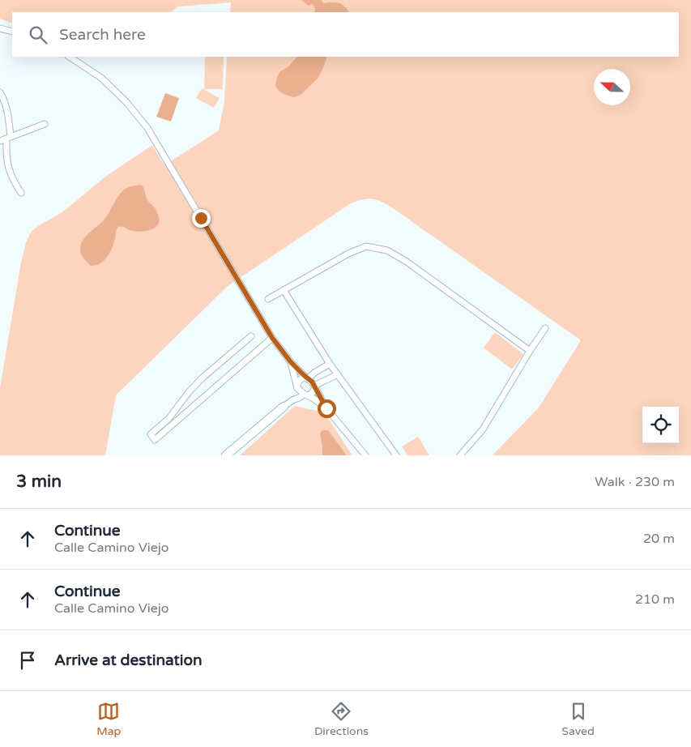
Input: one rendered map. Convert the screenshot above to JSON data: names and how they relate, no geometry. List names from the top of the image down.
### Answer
{
  "north": "left",
  "page": {
    "search": "Search here",
    "heading": ["3 min", "Walk · 230 m"],
    "list": [
      ["Continue", "Calle Camino Viejo", "20 m"],
      ["Continue", "Calle Camino Viejo", "210 m"],
      "Arrive at destination"
    ],
    "nav": ["Map", "Directions", "Saved"]
  }
}
